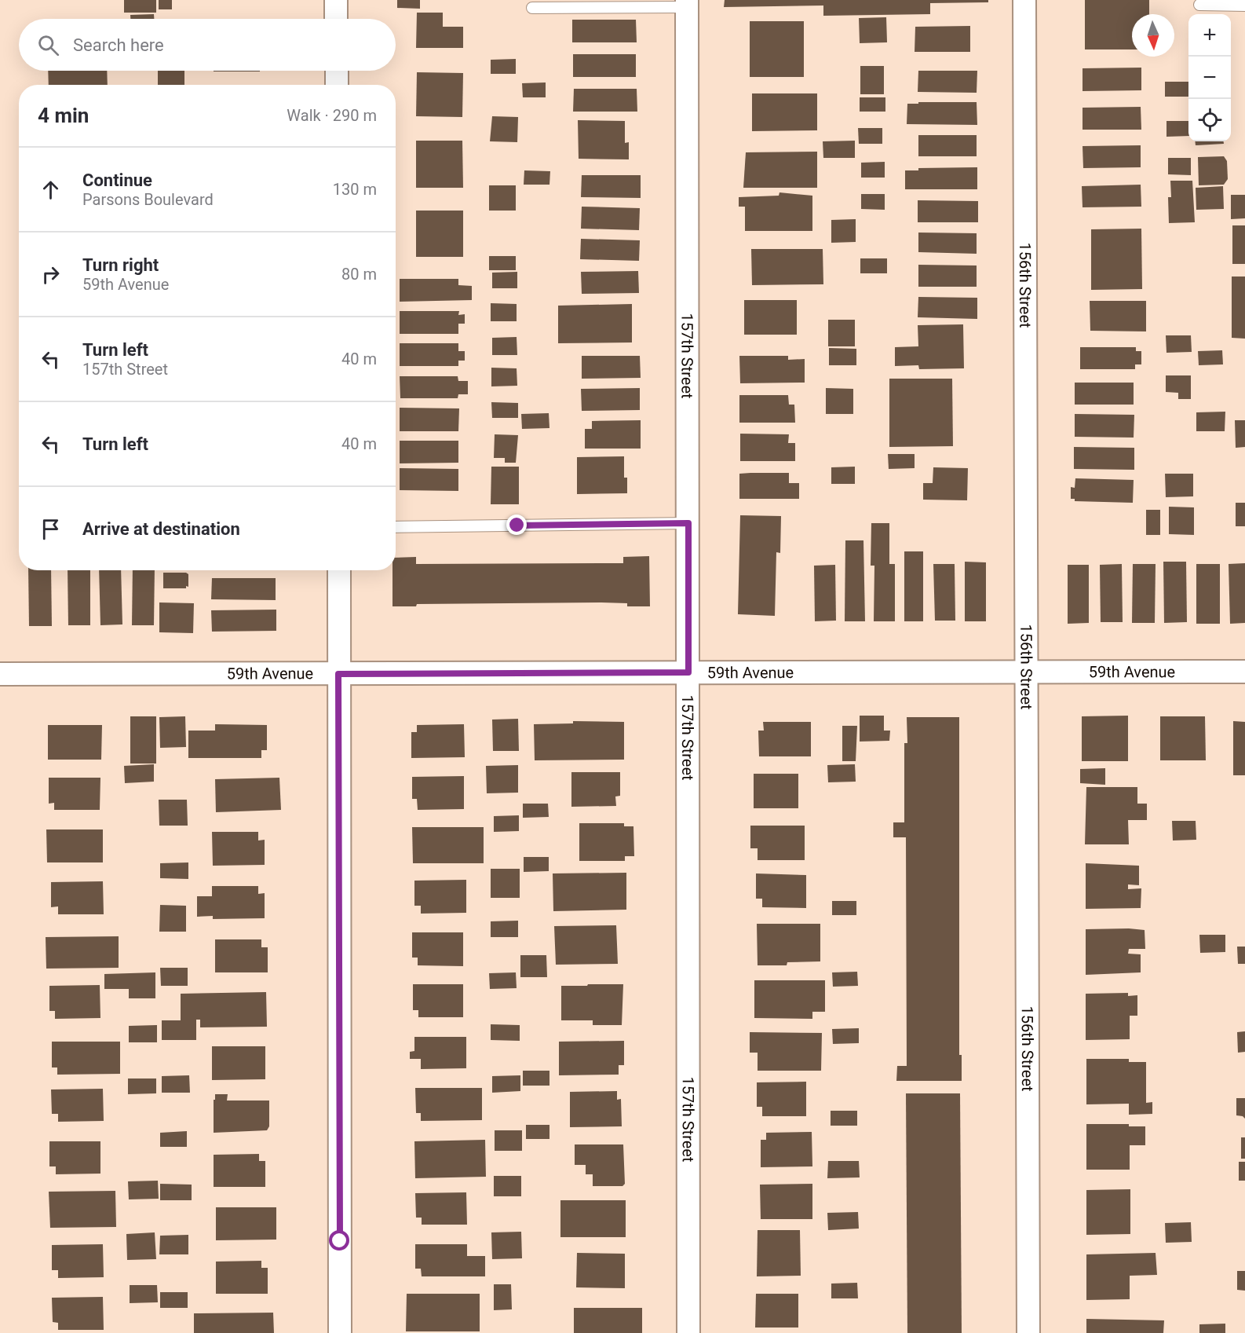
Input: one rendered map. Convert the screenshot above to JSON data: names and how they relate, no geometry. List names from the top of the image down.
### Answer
{
  "streets": {
    "street": ["156th Street", "157th Street", "59th Avenue"]
  },
  "crossings": [
    ["156th Street", "59th Avenue"],
    ["157th Street", "59th Avenue"]
  ],
  "north": "bottom",
  "page": {
    "map_buttons": ["+", "−"],
    "search": "Search here",
    "heading": ["4 min", "Walk · 290 m"],
    "list": [
      ["Continue", "Parsons Boulevard", "130 m"],
      ["Turn right", "59th Avenue", "80 m"],
      ["Turn left", "157th Street", "40 m"],
      ["Turn left", "40 m"],
      "Arrive at destination"
    ]
  }
}
